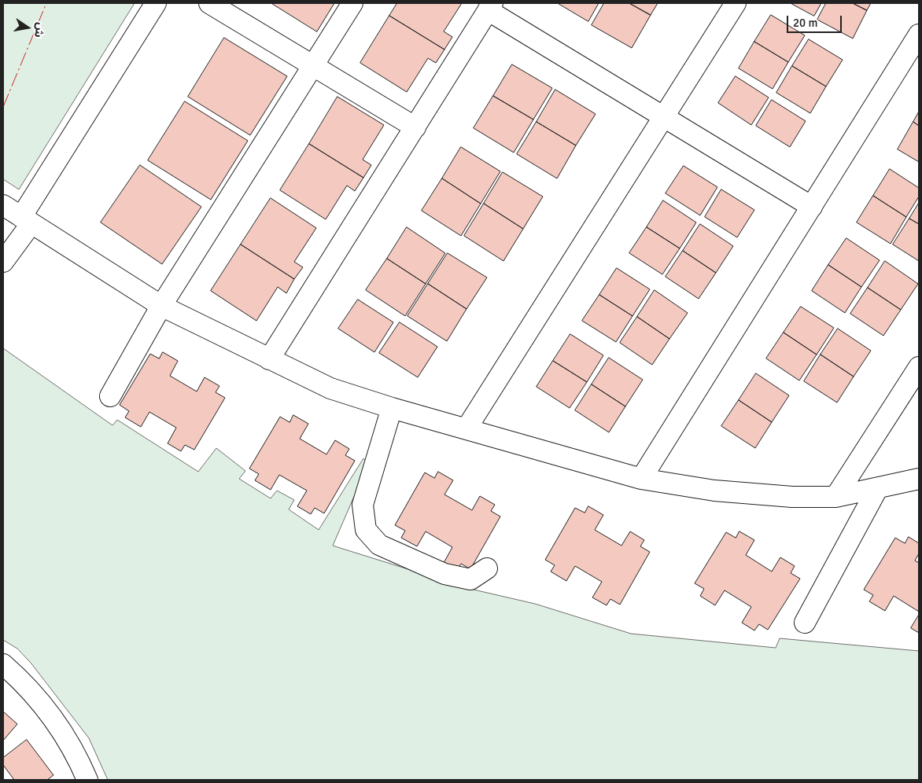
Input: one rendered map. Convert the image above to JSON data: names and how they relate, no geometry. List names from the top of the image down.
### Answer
{
  "scale_bar": "20 m",
  "north": "right"
}
